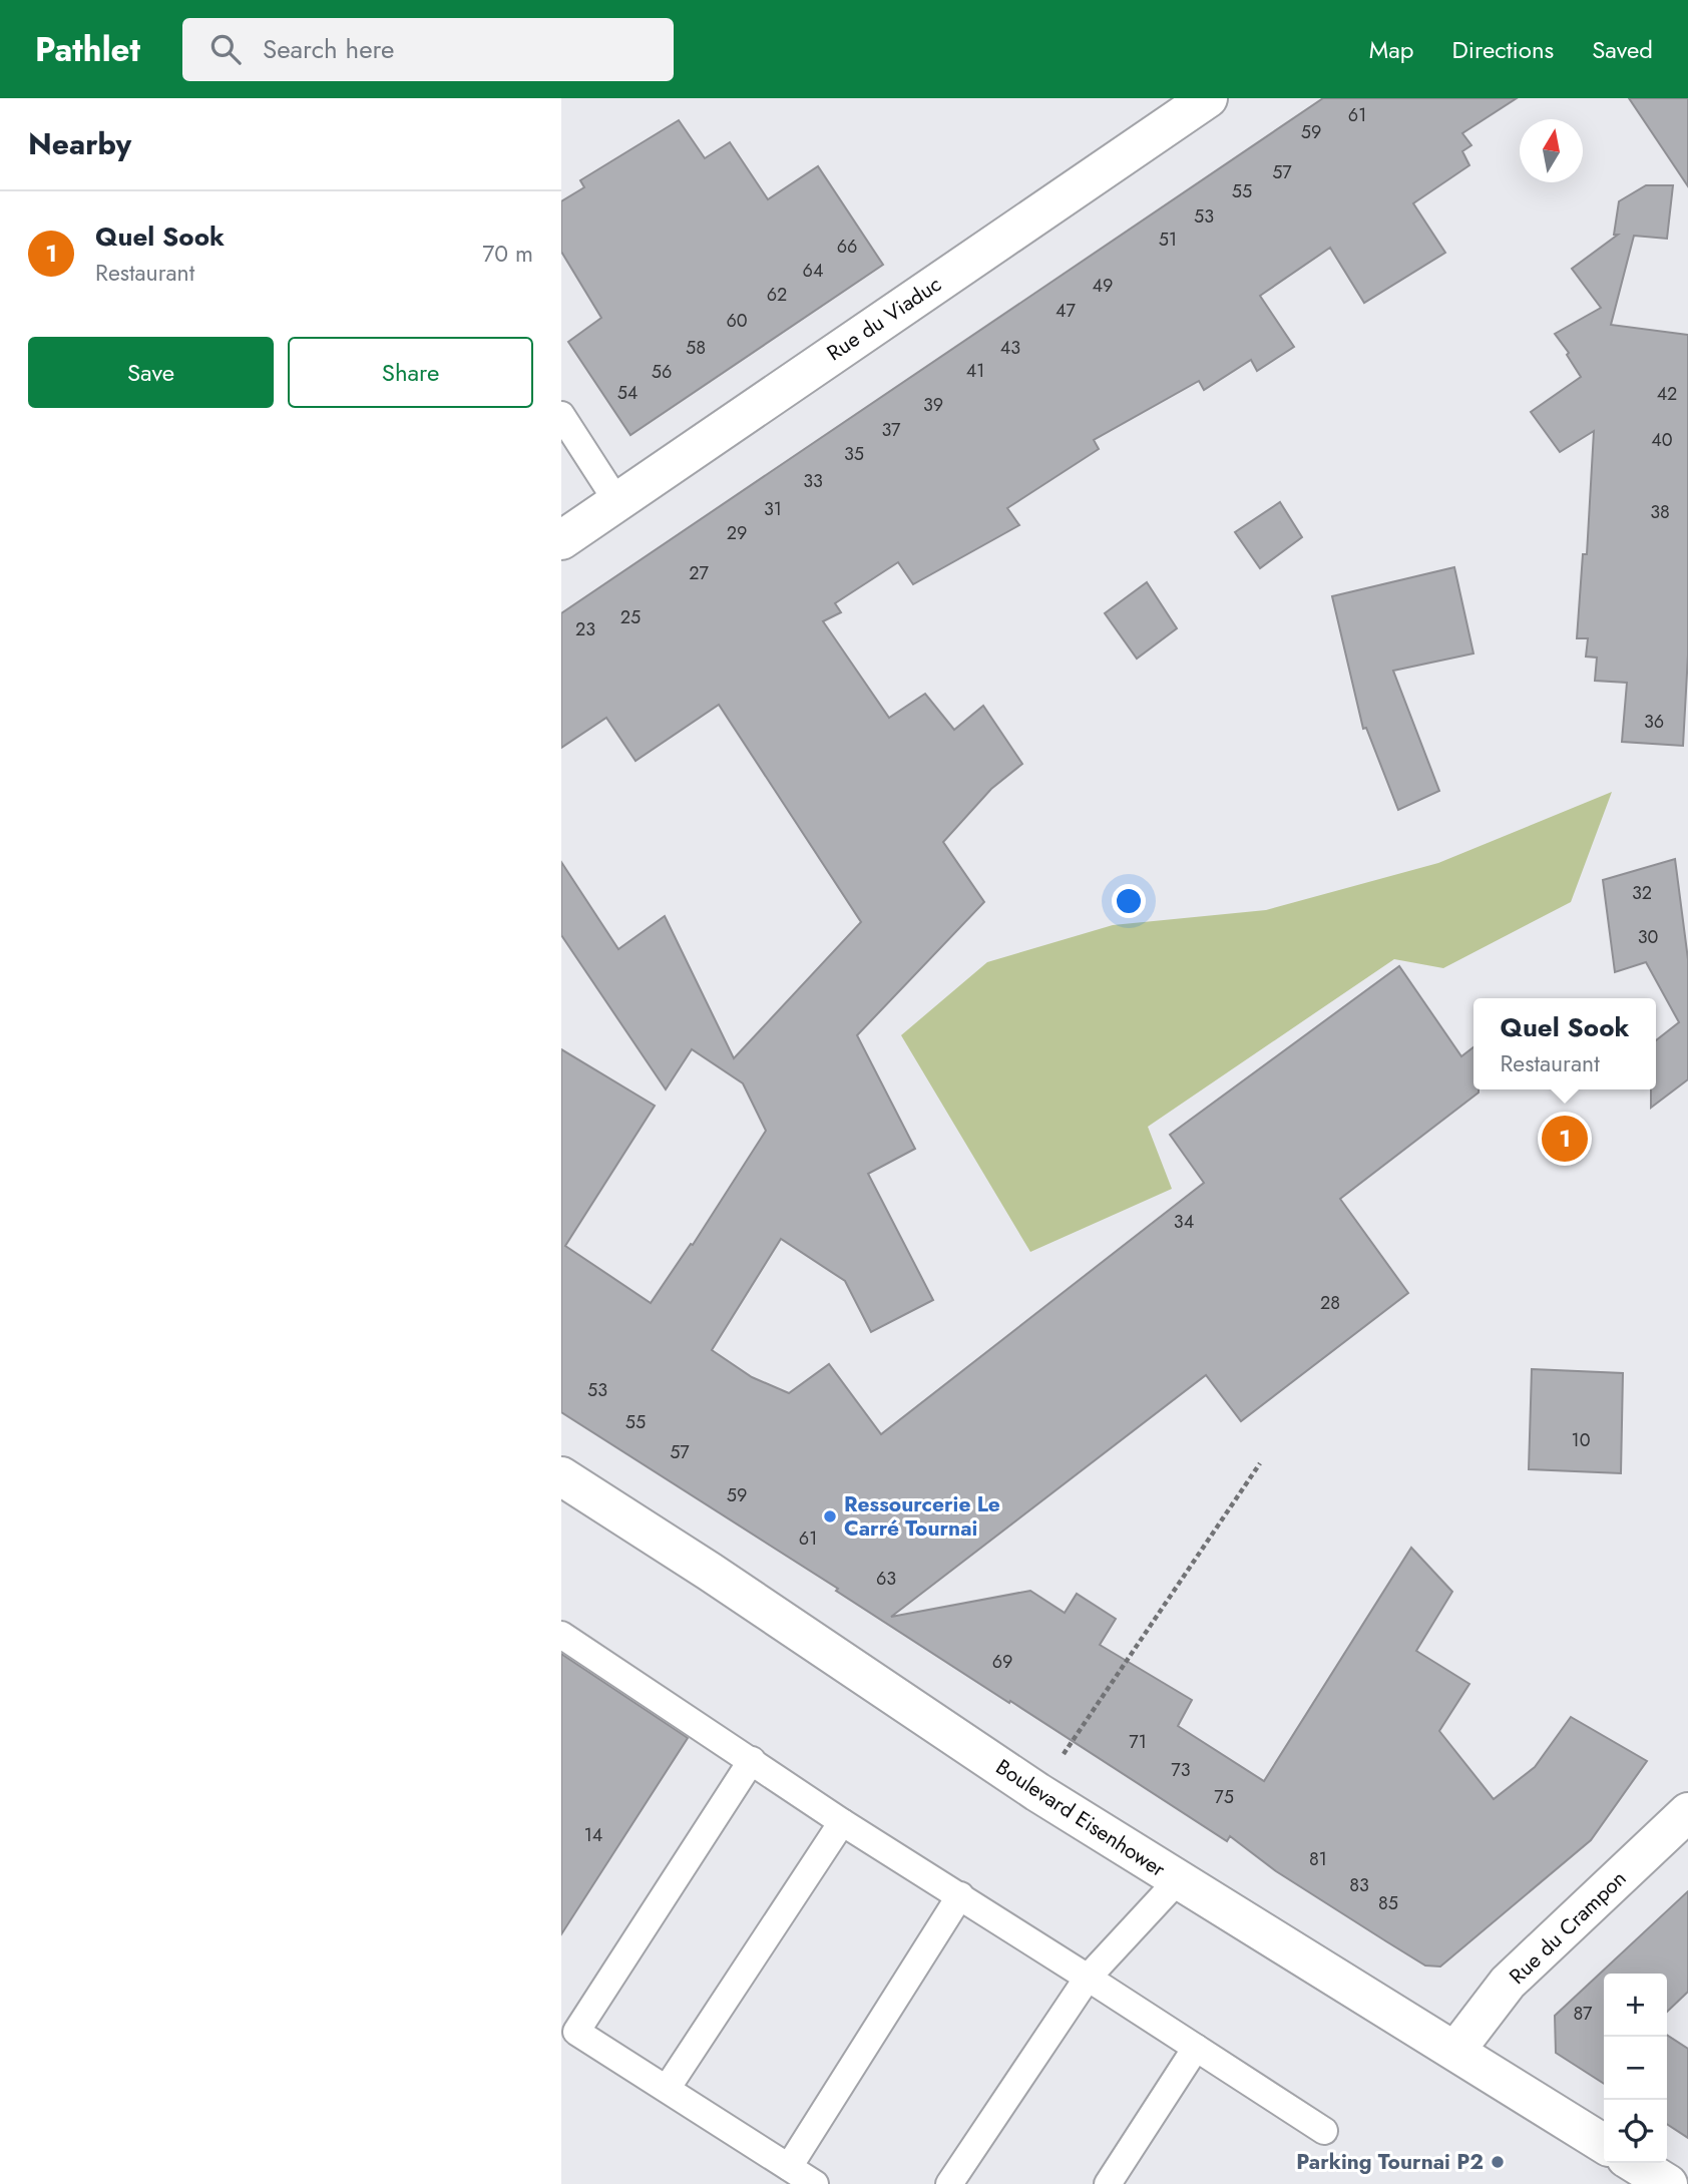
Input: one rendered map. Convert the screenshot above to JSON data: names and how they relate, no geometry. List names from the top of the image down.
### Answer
{
  "streets": {
    "street": ["Rue du Viaduc", "Boulevard Eisenhower", "Rue du Crampon"]
  },
  "crossings": [
    ["Boulevard Eisenhower", "Rue du Crampon"]
  ],
  "places": ["Ressourcerie Le Carré Tournai", "Parking Tournai P2"],
  "house_numbers": [
    "61",
    "59",
    "57",
    "55",
    "53",
    "51",
    "66",
    "64",
    "49",
    "62",
    "47",
    "60",
    "58",
    "43",
    "41",
    "56",
    "54",
    "42",
    "39",
    "37",
    "40",
    "35",
    "33",
    "31",
    "38",
    "29",
    "27",
    "25",
    "23",
    "36",
    "32",
    "30",
    "34",
    "28",
    "53",
    "55",
    "10",
    "57",
    "59",
    "61",
    "63",
    "69",
    "71",
    "73",
    "75",
    "14",
    "81",
    "83",
    "85",
    "87"
  ],
  "north": "top",
  "page": {
    "header": "Pathlet",
    "search": "Search here",
    "nav": ["Map", "Directions", "Saved"],
    "heading": "Nearby",
    "list": [
      {
        "mark": "1",
        "name": "Quel Sook",
        "note": "Restaurant",
        "value": "70 m"
      }
    ],
    "buttons": ["Save", "Share"],
    "popup": ["Quel Sook", "Restaurant"],
    "pins": "1",
    "map_buttons": ["+", "−"]
  }
}
